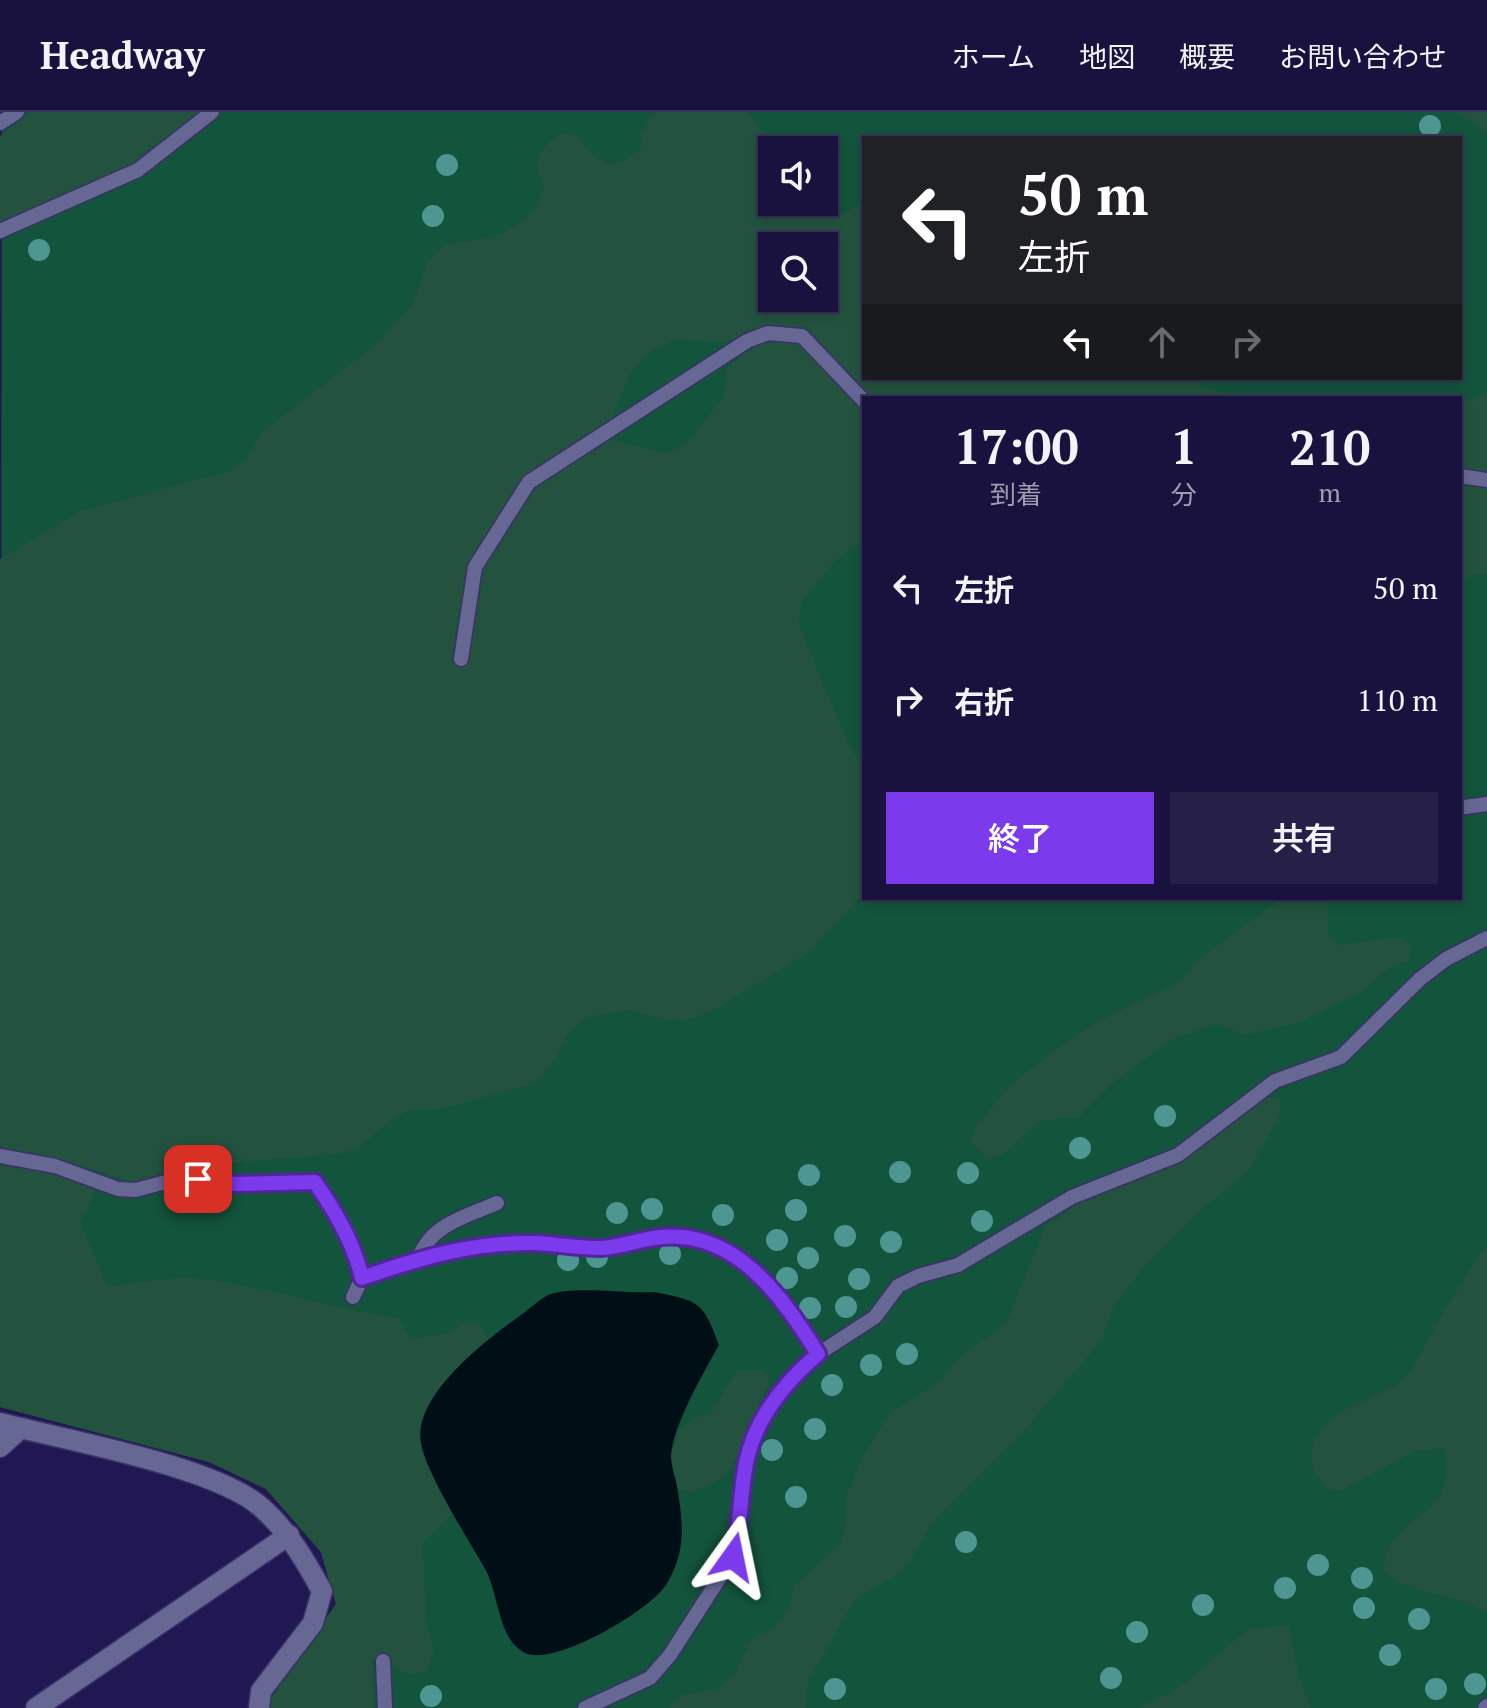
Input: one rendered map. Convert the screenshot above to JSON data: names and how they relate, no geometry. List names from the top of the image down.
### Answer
{
  "page": {
    "header": "Headway",
    "nav": [
      "ホーム",
      "地図",
      "概要",
      "お問い合わせ"
    ],
    "turn": ["50 m", "左折"],
    "eta": [
      "17:00",
      "到着",
      "1",
      "分",
      "210",
      "m"
    ],
    "list": [
      {
        "name": "左折",
        "value": "50 m"
      },
      {
        "name": "右折",
        "value": "110 m"
      }
    ],
    "buttons": ["終了", "共有"]
  }
}
